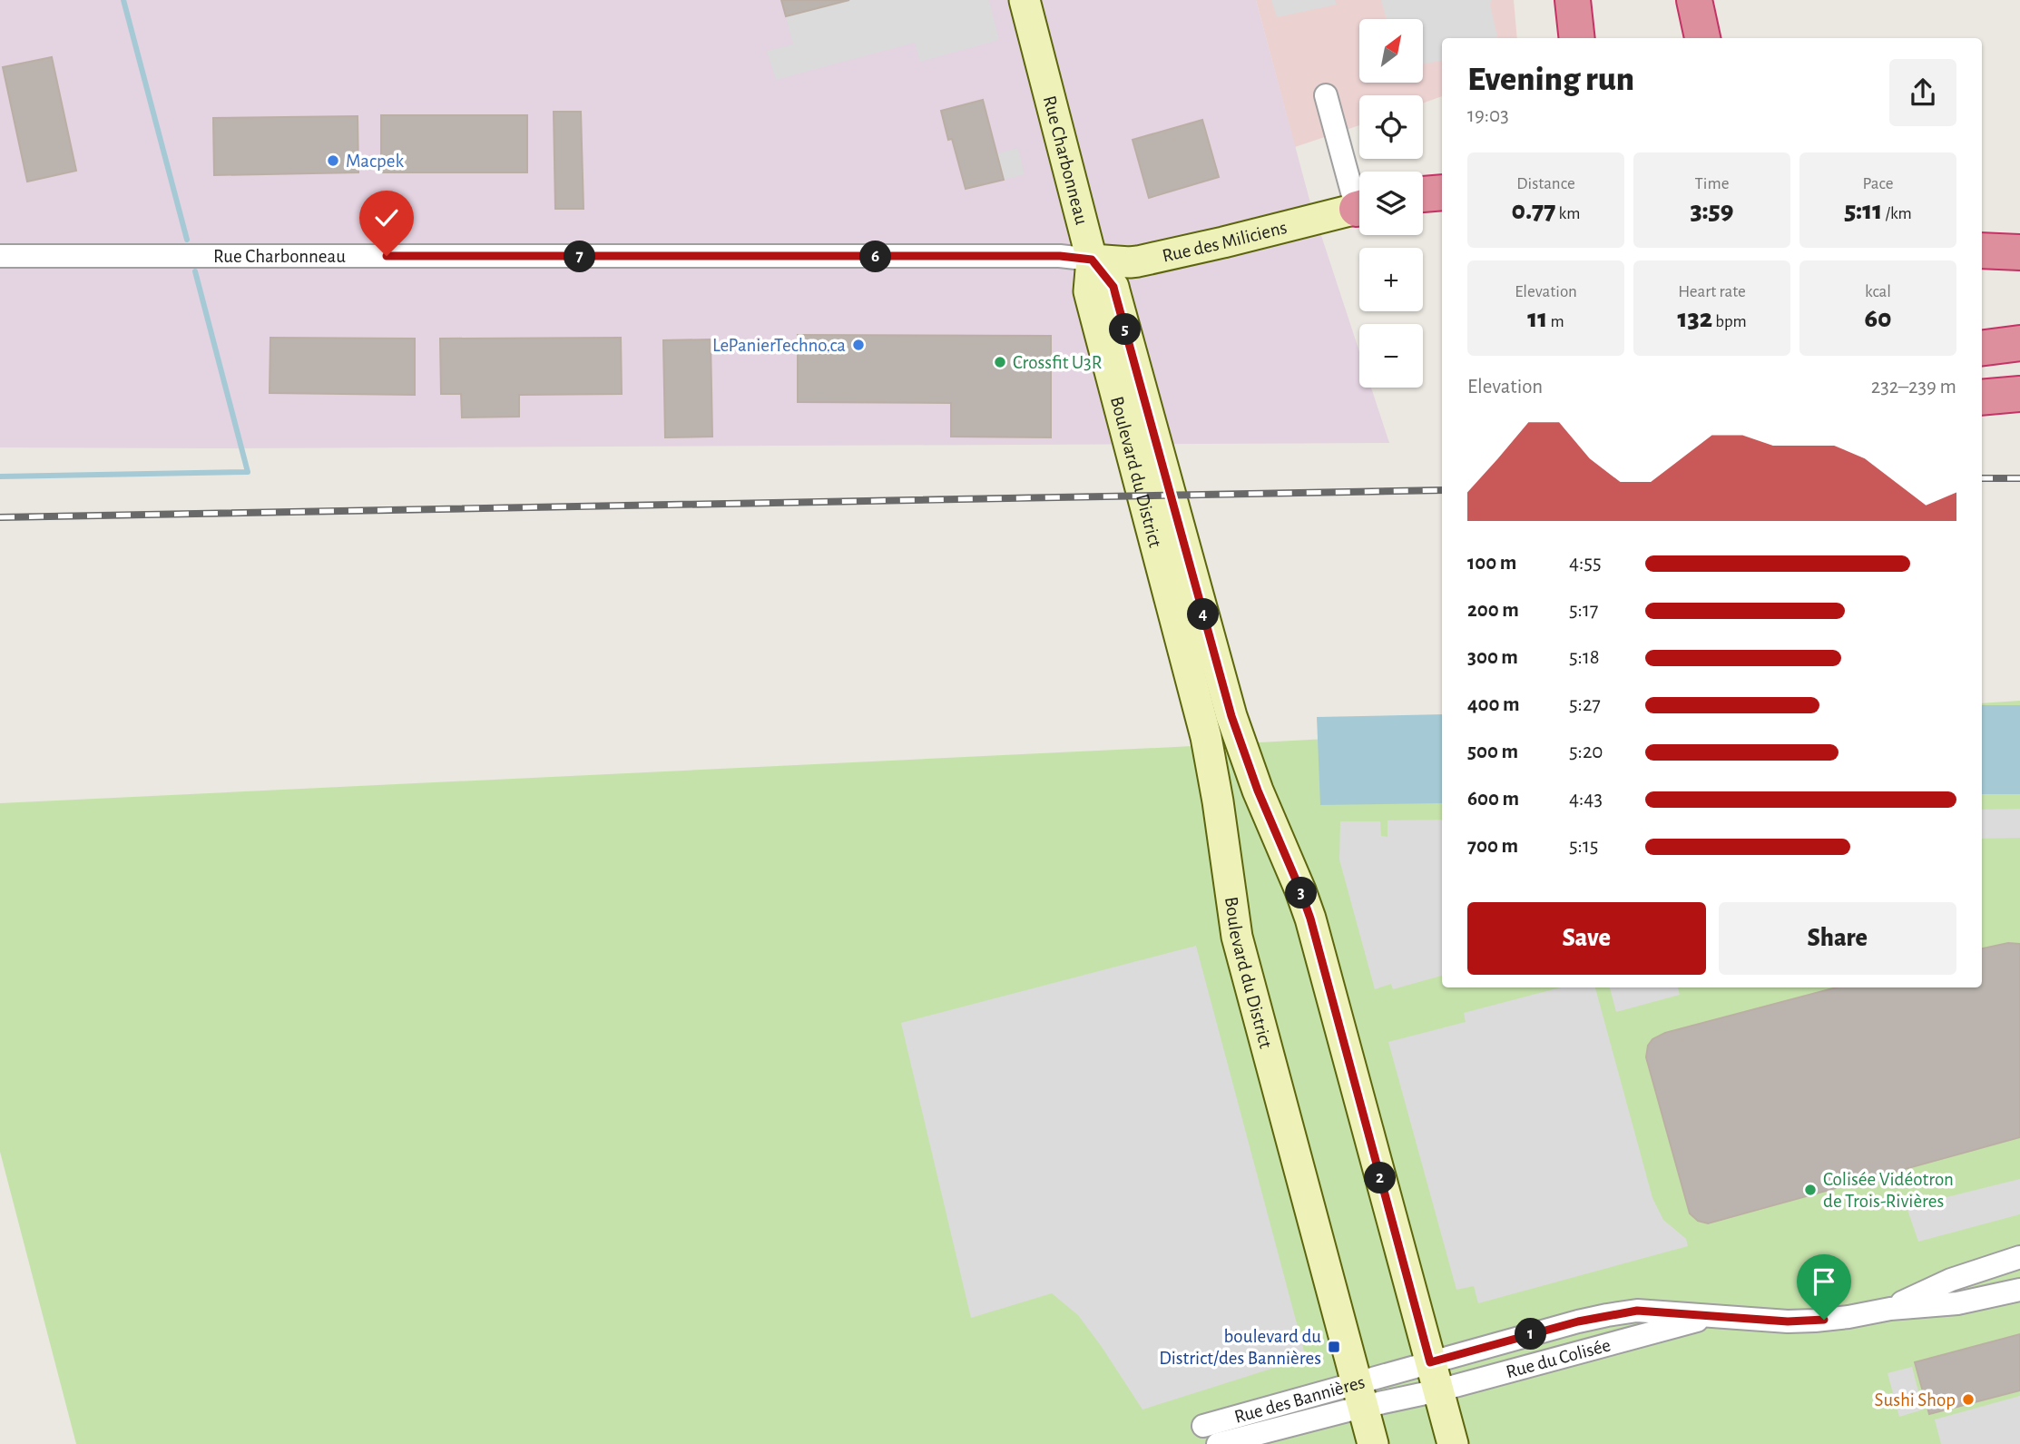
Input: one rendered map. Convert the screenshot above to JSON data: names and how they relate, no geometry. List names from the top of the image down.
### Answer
{
  "streets": {
    "street": [
      "Rue Charbonneau",
      "Rue des Miliciens",
      "Boulevard du District",
      "Rue du Colisée",
      "Rue des Bannières"
    ]
  },
  "crossings": [
    ["Rue Charbonneau", "Rue des Miliciens"],
    ["Rue Charbonneau", "Boulevard du District"],
    ["Rue des Miliciens", "Boulevard du District"],
    ["Boulevard du District", "Rue du Colisée"],
    ["Boulevard du District", "Rue des Bannières"],
    ["Rue du Colisée", "Rue des Bannières"]
  ],
  "places": {
    "other": [
      "Macpek",
      "LePanierTechno.ca",
      "Crossfit U3R",
      "Colisée Vidéotron de Trois-Rivières",
      "Sushi Shop"
    ],
    "transit": ["boulevard du District/des Bannières"]
  },
  "north": "top right",
  "page": {
    "map_buttons": ["+", "−"],
    "heading": ["Evening run", "19:03"],
    "stats": [
      ["Distance", "0.77 km"],
      ["Time", "3:59"],
      ["Pace", "5:11 /km"],
      ["Elevation", "11 m"],
      ["Heart rate", "132 bpm"],
      ["kcal", "60"]
    ],
    "pins": [
      "6",
      "7",
      "5",
      "4",
      "3",
      "2",
      "1"
    ],
    "chart": ["Elevation", "232–239 m"],
    "list": [
      {
        "name": "100 m",
        "note": "4:55"
      },
      {
        "name": "200 m",
        "note": "5:17"
      },
      {
        "name": "300 m",
        "note": "5:18"
      },
      {
        "name": "400 m",
        "note": "5:27"
      },
      {
        "name": "500 m",
        "note": "5:20"
      },
      {
        "name": "600 m",
        "note": "4:43"
      },
      {
        "name": "700 m",
        "note": "5:15"
      }
    ],
    "buttons": ["Save", "Share"]
  }
}
